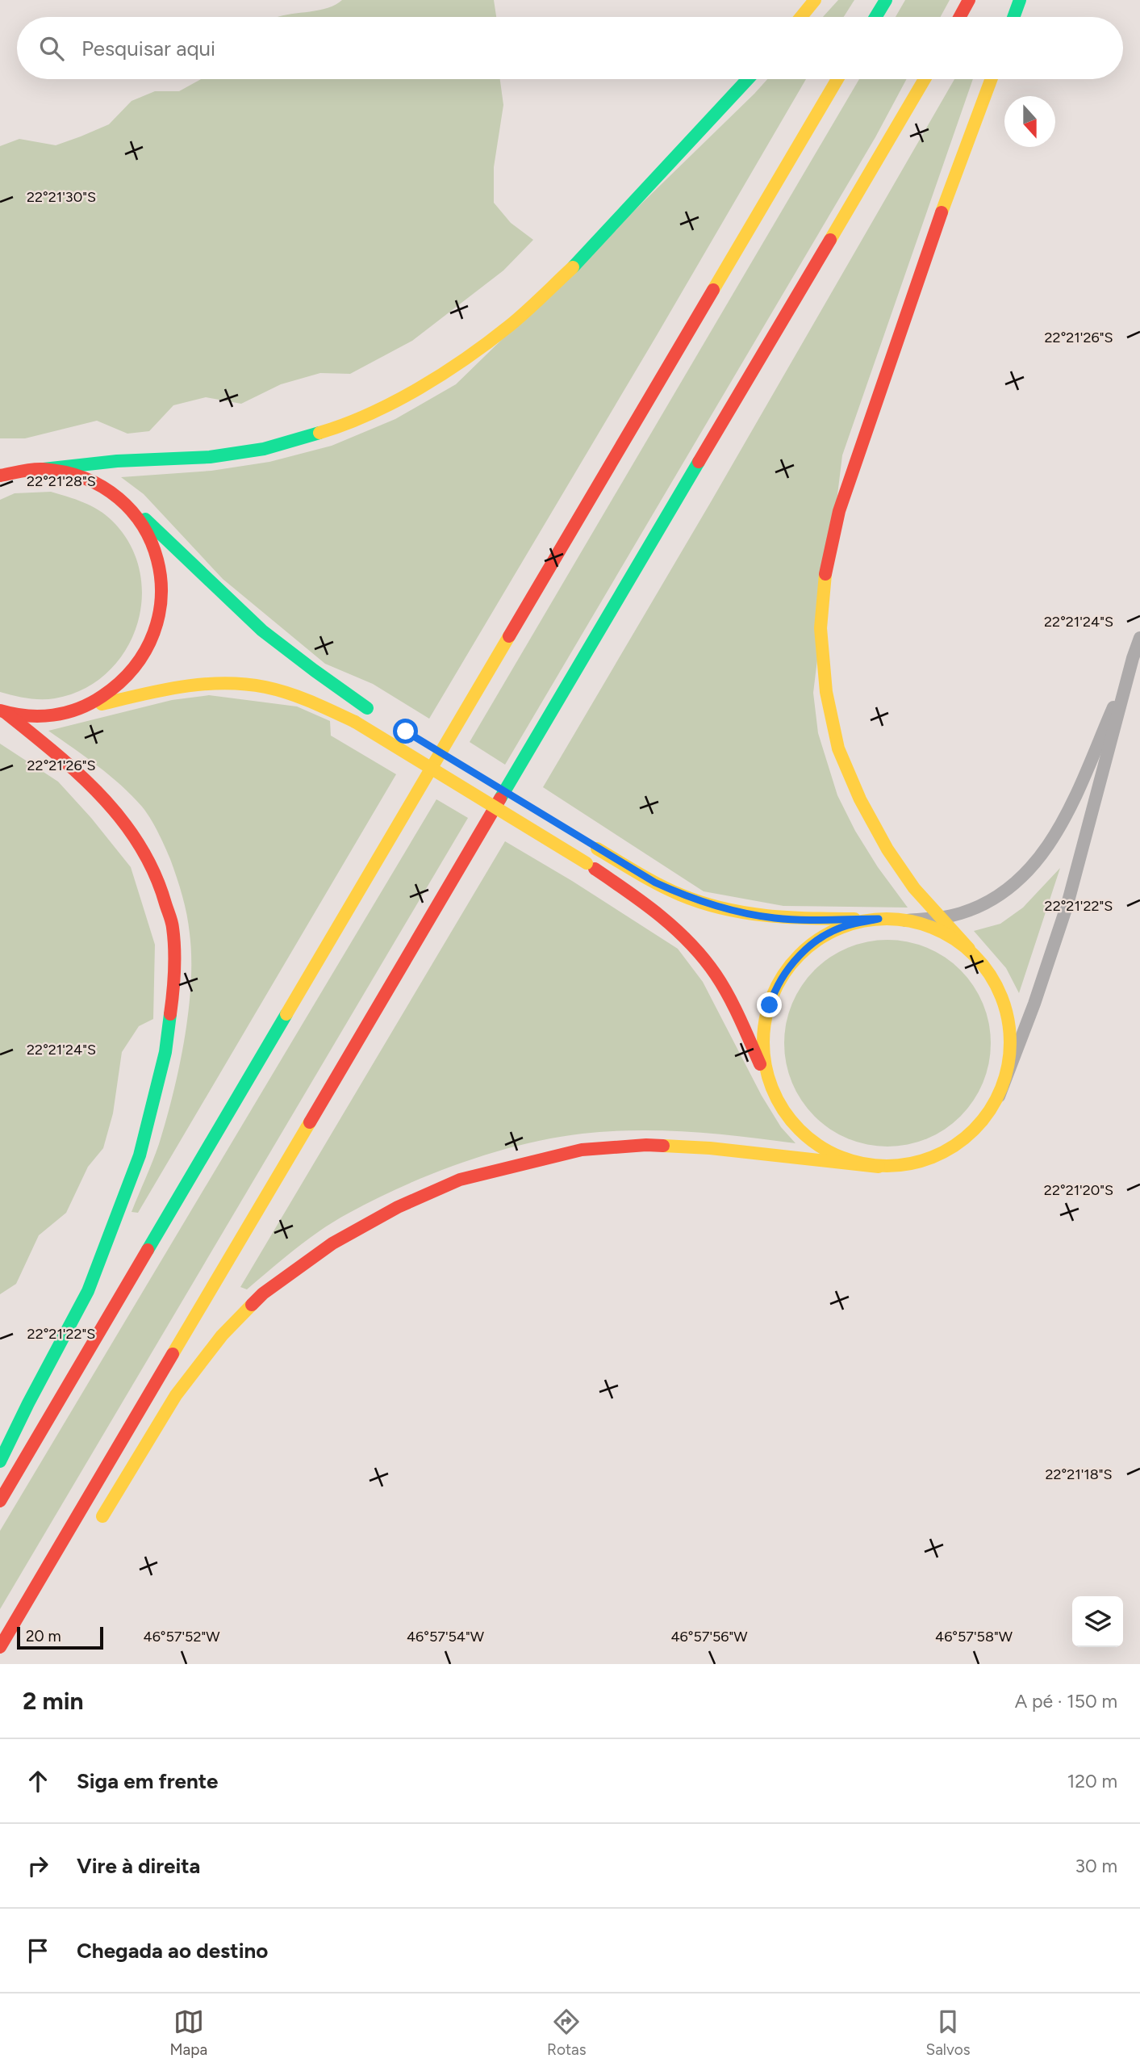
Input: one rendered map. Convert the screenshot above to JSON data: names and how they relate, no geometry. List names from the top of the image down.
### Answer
{
  "scale_bar": "20 m",
  "north": "bottom",
  "page": {
    "search": "Pesquisar aqui",
    "scale": "20 m",
    "heading": ["2 min", "A pé · 150 m"],
    "list": [
      ["Siga em frente", "120 m"],
      ["Vire à direita", "30 m"],
      "Chegada ao destino"
    ],
    "nav": ["Mapa", "Rotas", "Salvos"]
  },
  "coordinates": [
    "22°21'30\"S",
    "22°21'26\"S",
    "22°21'28\"S",
    "22°21'24\"S",
    "22°21'22\"S",
    "22°21'20\"S",
    "22°21'18\"S",
    "46°57'52\"W",
    "46°57'54\"W",
    "46°57'56\"W",
    "46°57'58\"W"
  ]
}
